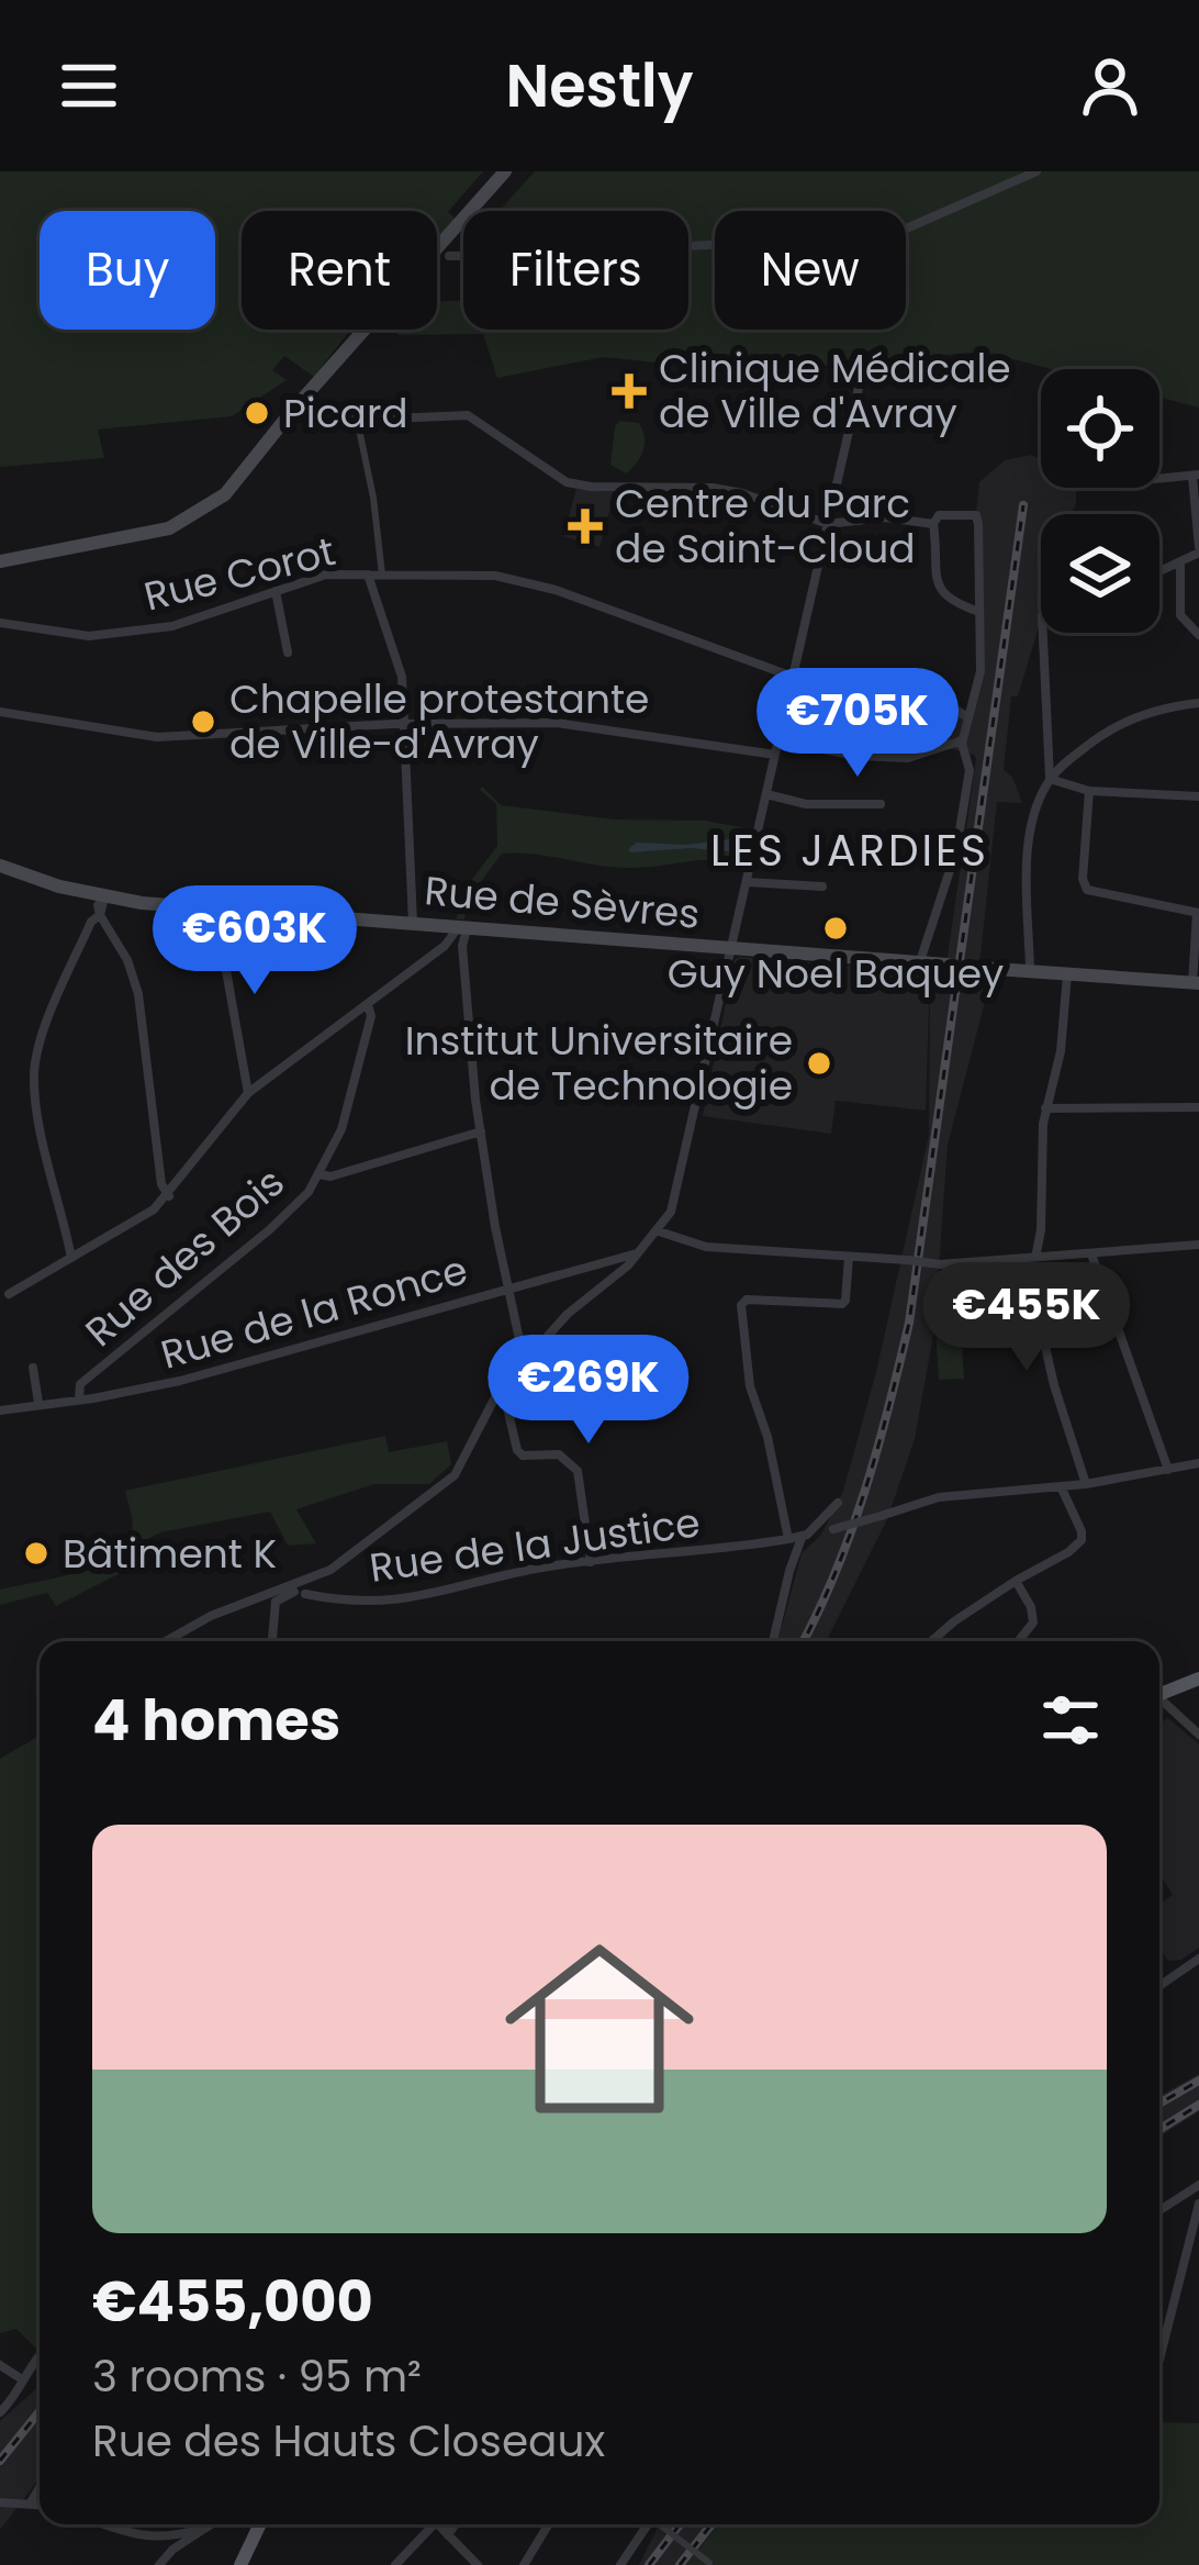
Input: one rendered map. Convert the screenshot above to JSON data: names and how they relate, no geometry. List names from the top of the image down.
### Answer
{
  "streets": {
    "main road": ["Rue de Sèvres"],
    "street": [
      "Rue Corot",
      "Rue des Bois",
      "Rue de la Ronce",
      "Rue de la Justice"
    ]
  },
  "crossings": [
    ["Rue des Bois", "Rue de la Ronce"]
  ],
  "districts": ["LES JARDIES"],
  "places": {
    "health": ["Clinique Médicale de Ville d'Avray", "Centre du Parc de Saint-Cloud"],
    "other": [
      "Picard",
      "Chapelle protestante de Ville-d'Avray",
      "Guy Noel Baquey",
      "Institut Universitaire de Technologie",
      "Bâtiment K"
    ]
  },
  "page": {
    "header": "Nestly",
    "chip": [
      "Buy",
      "Rent",
      "Filters",
      "New"
    ],
    "price": [
      "€705K",
      "€603K",
      "€455K",
      "€269K"
    ],
    "heading": "4 homes",
    "list": [
      {
        "name": "€455,000",
        "note": "3 rooms · 95 m² · Rue des Hauts Closeaux"
      }
    ]
  }
}
